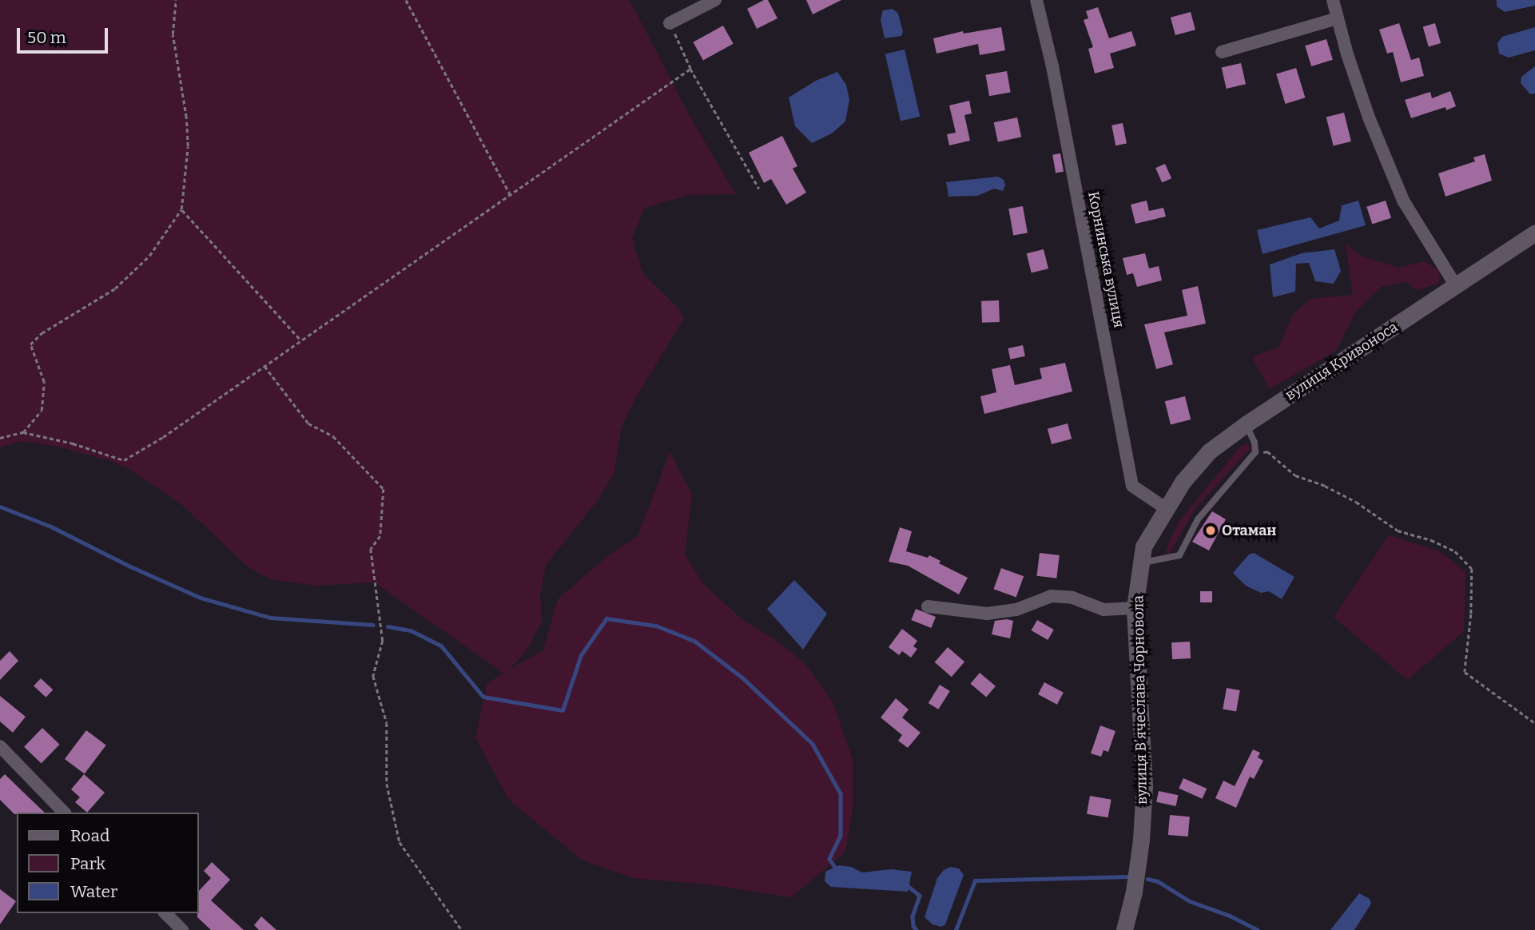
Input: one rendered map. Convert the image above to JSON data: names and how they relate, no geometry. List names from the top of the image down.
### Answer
{
  "streets": {
    "main road": ["вулиця Кривоноса", "вулиця Вʼячеслава Чорновола"],
    "street": ["Корнинська вулиця"]
  },
  "crossings": [
    ["Корнинська вулиця", "вулиця Кривоноса"],
    ["Корнинська вулиця", "вулиця Вʼячеслава Чорновола"],
    ["вулиця Кривоноса", "вулиця Вʼячеслава Чорновола"]
  ],
  "places": ["Отаман"],
  "legend": ["Road", "Park", "Water"],
  "scale_bar": "50 m"
}
